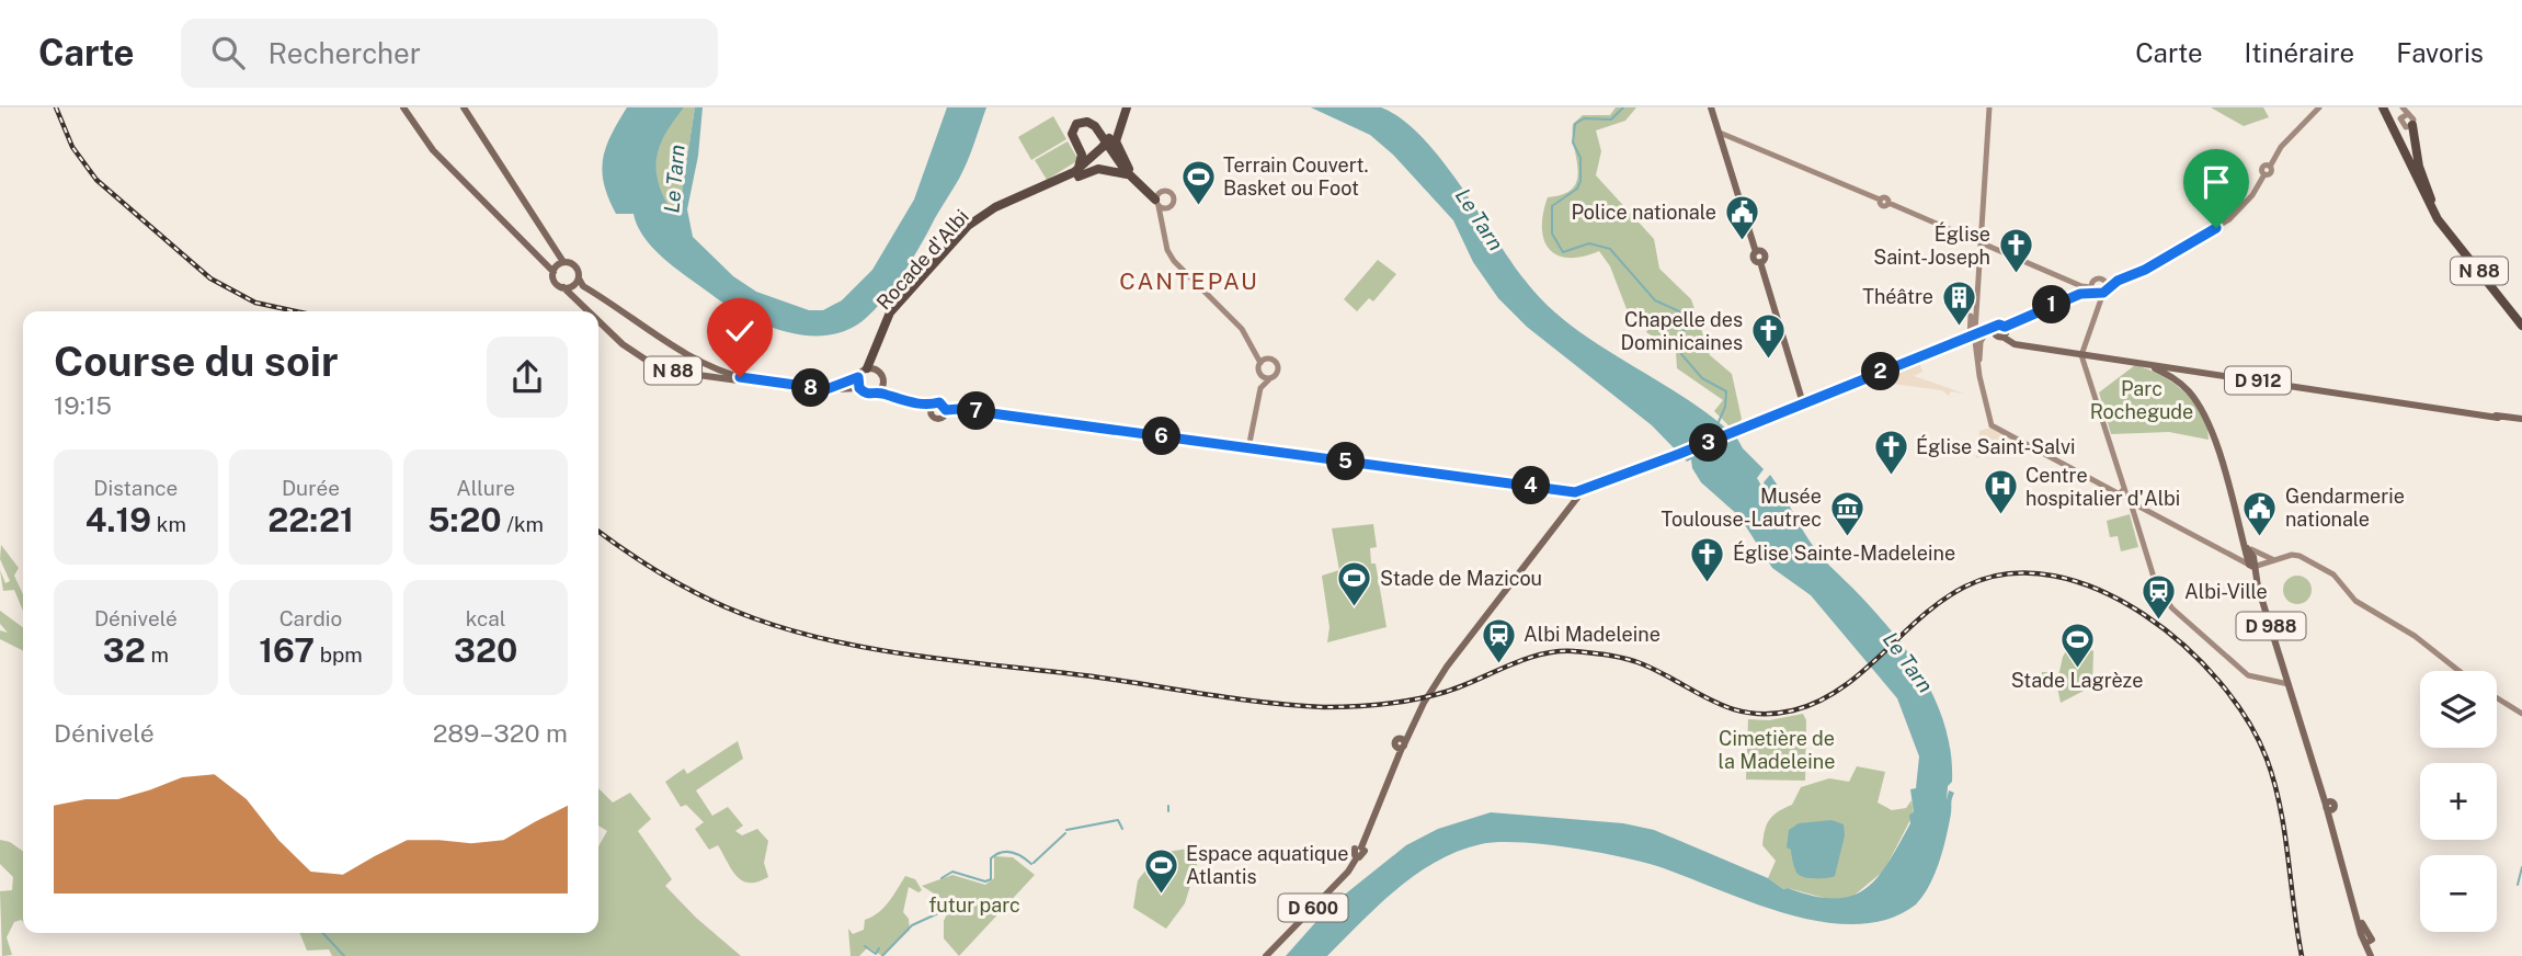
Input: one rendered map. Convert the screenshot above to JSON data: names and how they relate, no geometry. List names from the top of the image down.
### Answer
{
  "streets": {
    "highway": ["Rocade d'Albi", "N 88"],
    "main road": ["D 912", "D 988", "D 600"]
  },
  "crossings": [
    ["Rocade d'Albi", "N 88"]
  ],
  "districts": ["CANTEPAU"],
  "water": ["Le Tarn"],
  "parks": ["Parc Rochegude", "Cimetière de la Madeleine", "futur parc"],
  "places": {
    "sports": [
      "Terrain Couvert. Basket ou Foot",
      "Stade de Mazicou",
      "Stade Lagrèze",
      "Espace aquatique Atlantis"
    ],
    "public building": ["Police nationale", "Gendarmerie nationale"],
    "church": [
      "Église Saint-Joseph",
      "Chapelle des Dominicaines",
      "Église Saint-Salvi",
      "Église Sainte-Madeleine"
    ],
    "building": ["Théâtre"],
    "hospital": ["Centre hospitalier d'Albi"],
    "museum": ["Musée Toulouse-Lautrec"],
    "station": ["Albi-Ville", "Albi Madeleine"]
  },
  "page": {
    "header": "Carte",
    "search": "Rechercher",
    "nav": ["Carte", "Itinéraire", "Favoris"],
    "pins": [
      "1",
      "2",
      "8",
      "7",
      "6",
      "3",
      "5",
      "4"
    ],
    "heading": ["Course du soir", "19:15"],
    "stats": [
      ["Distance", "4.19 km"],
      ["Durée", "22:21"],
      ["Allure", "5:20 /km"],
      ["Dénivelé", "32 m"],
      ["Cardio", "167 bpm"],
      ["kcal", "320"]
    ],
    "map_buttons": ["+", "−"],
    "chart": ["Dénivelé", "289–320 m"]
  }
}
